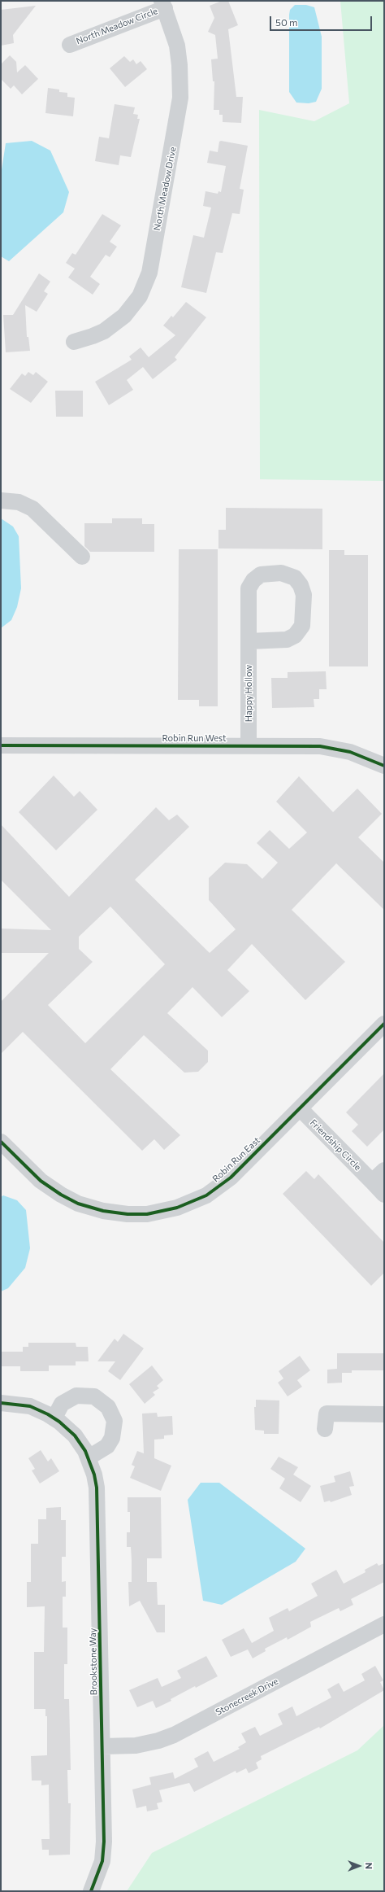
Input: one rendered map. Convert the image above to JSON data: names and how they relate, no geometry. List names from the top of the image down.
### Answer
{
  "streets": {
    "street": [
      "North Meadow Circle",
      "North Meadow Drive",
      "Happy Hollow",
      "Robin Run West",
      "Friendship Circle",
      "Robin Run East",
      "Brookstone Way",
      "Stonecreek Drive"
    ]
  },
  "crossings": [
    ["North Meadow Circle", "North Meadow Drive"],
    ["Happy Hollow", "Robin Run West"],
    ["Friendship Circle", "Robin Run East"],
    ["Brookstone Way", "Stonecreek Drive"]
  ],
  "scale_bar": "50 m",
  "north": "right"
}
